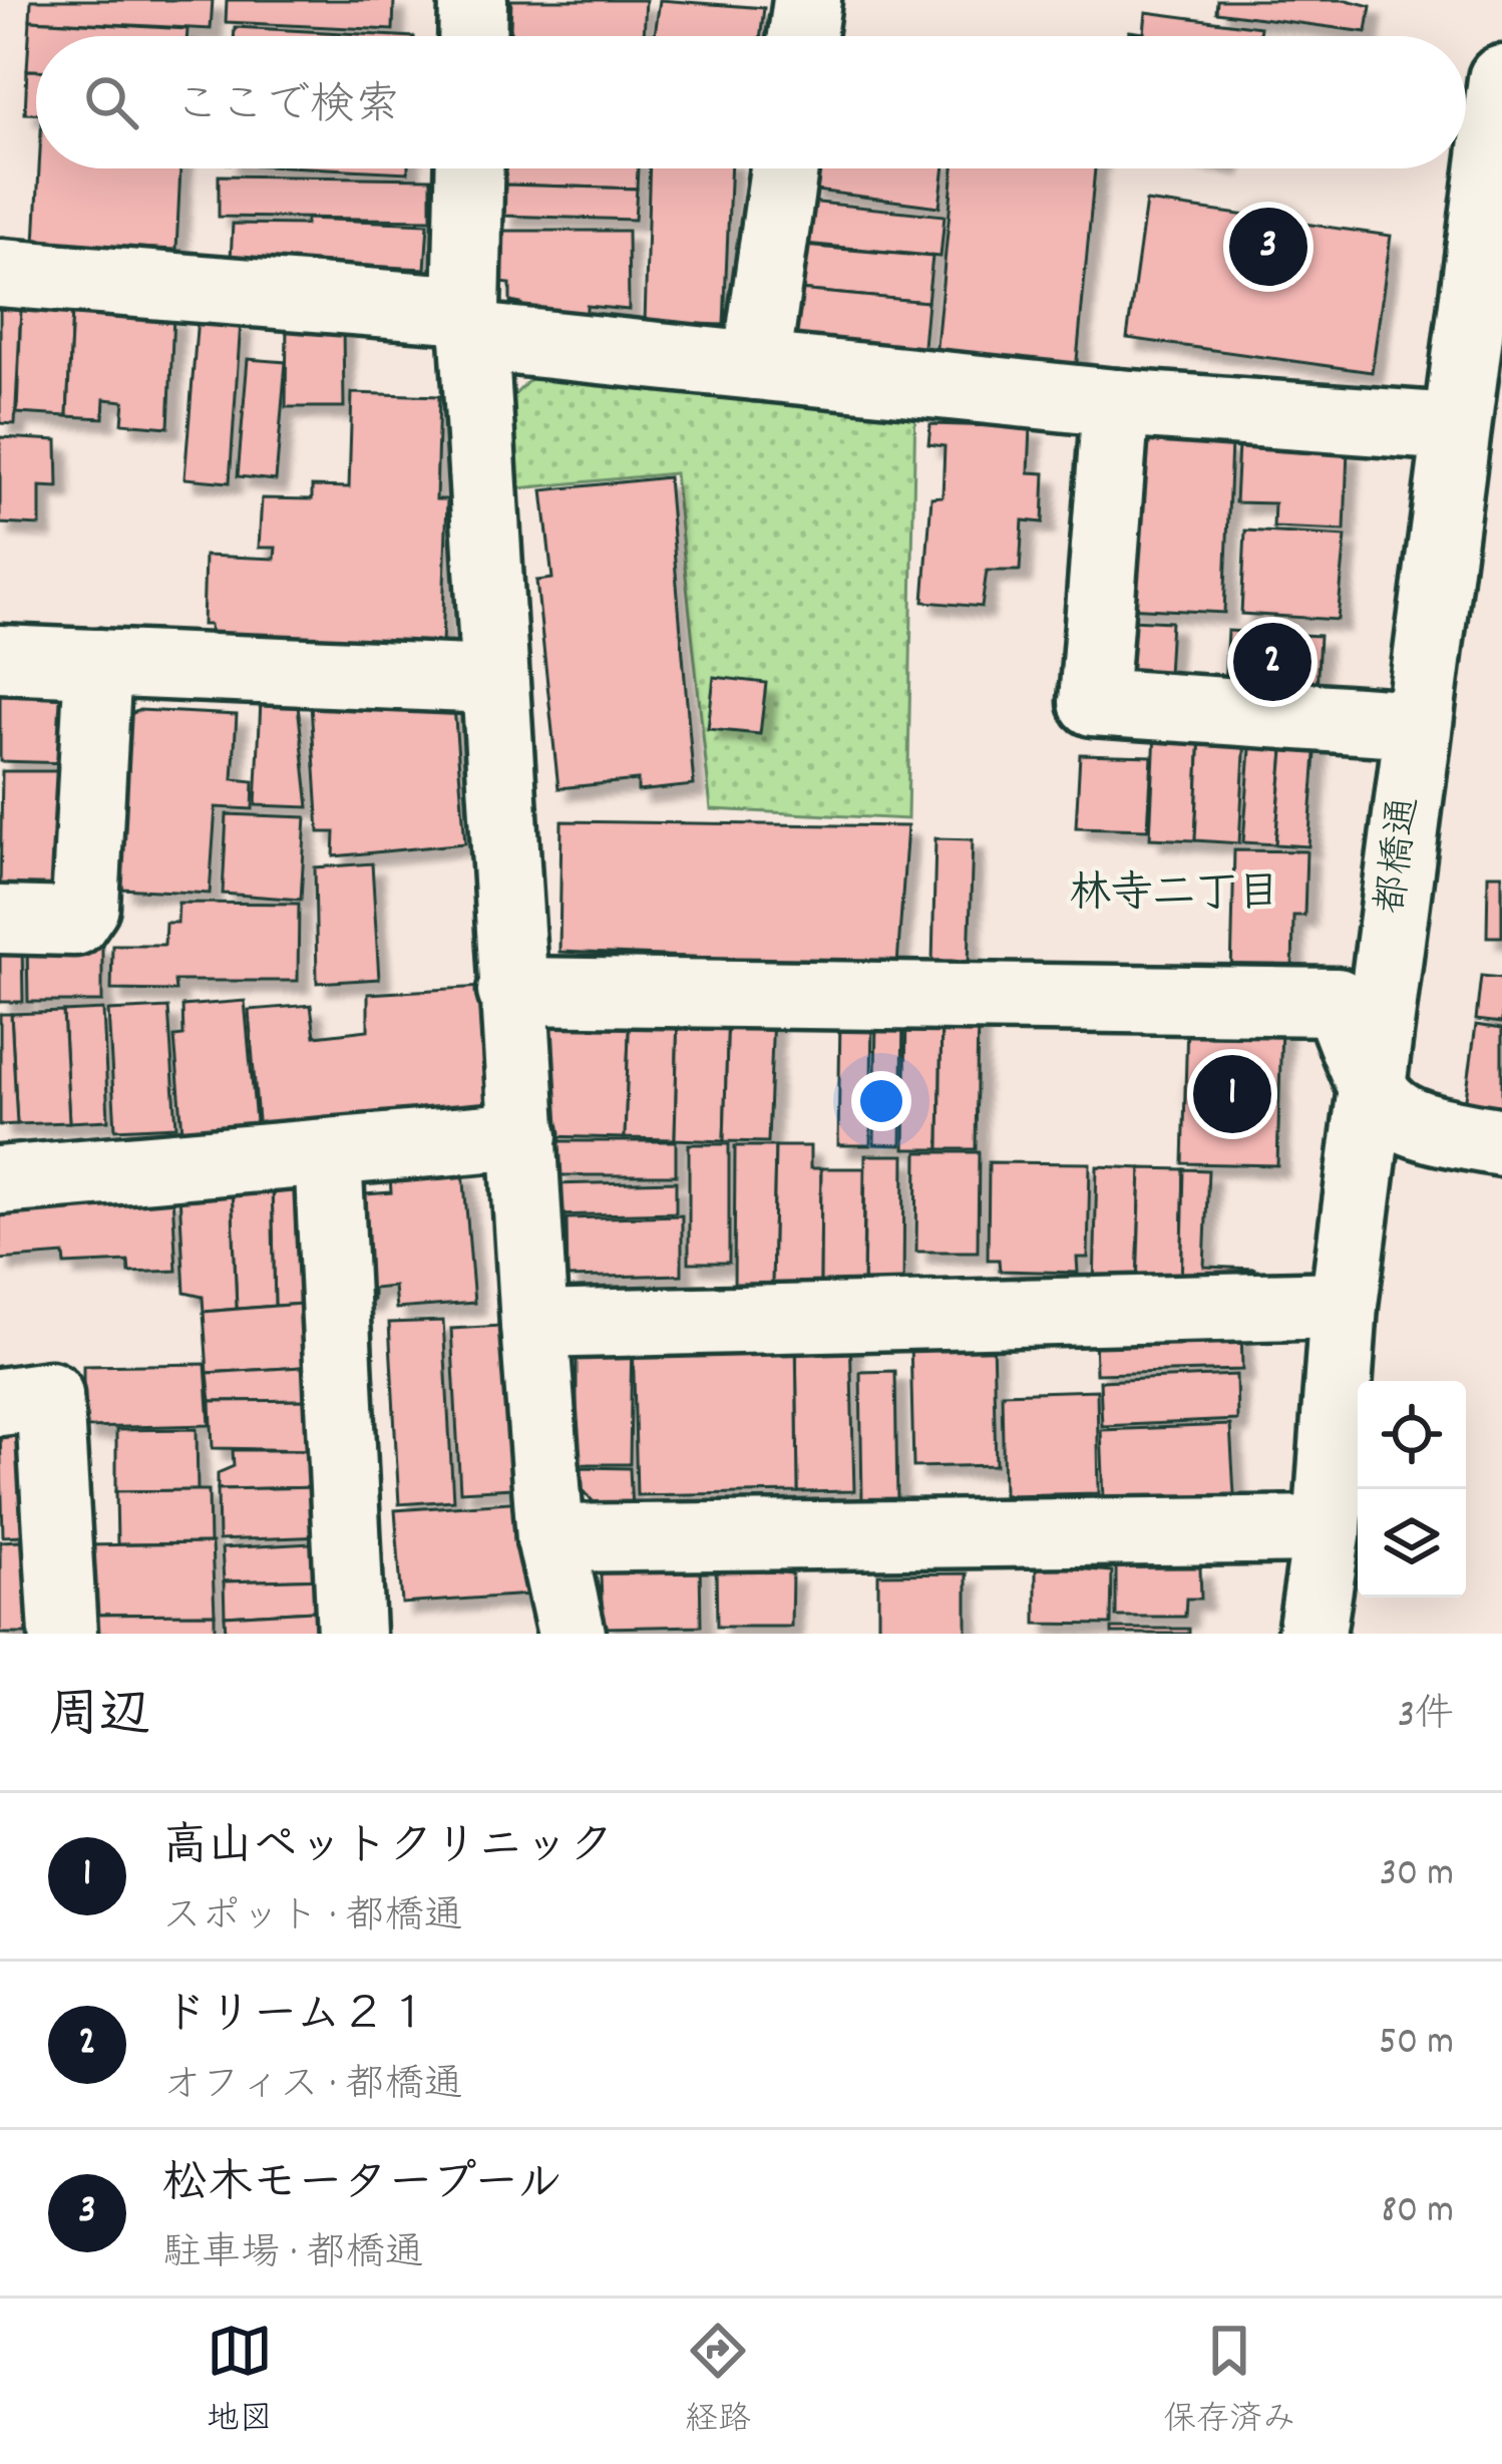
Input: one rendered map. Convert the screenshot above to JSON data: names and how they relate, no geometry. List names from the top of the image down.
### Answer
{
  "streets": {
    "street": ["都橋通"]
  },
  "districts": ["林寺二丁目"],
  "page": {
    "search": "ここで検索",
    "pins": ["3", "2", "1"],
    "heading": ["周辺", "3件"],
    "list": [
      {
        "mark": "1",
        "name": "高山ペットクリニック",
        "note": "スポット · 都橋通",
        "value": "30 m"
      },
      {
        "mark": "2",
        "name": "ドリーム２１",
        "note": "オフィス · 都橋通",
        "value": "50 m"
      },
      {
        "mark": "3",
        "name": "松木モータープール",
        "note": "駐車場 · 都橋通",
        "value": "80 m"
      }
    ],
    "nav": ["地図", "経路", "保存済み"]
  }
}
